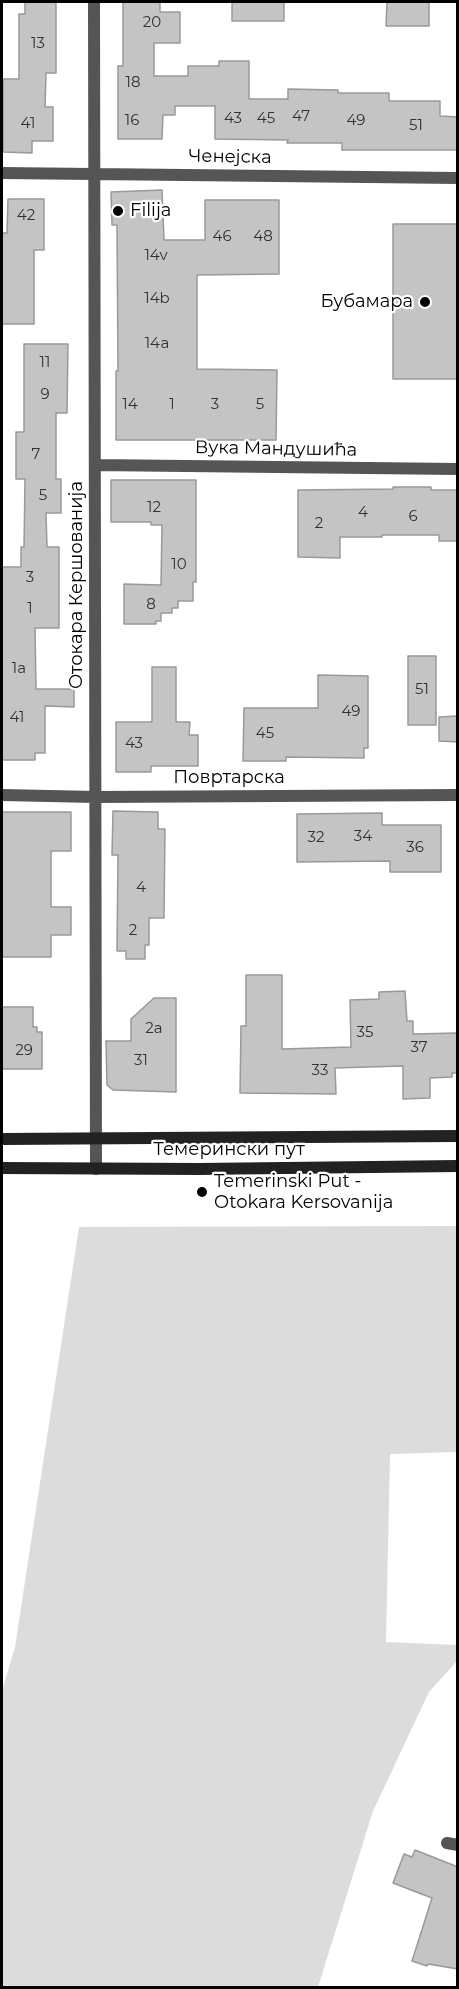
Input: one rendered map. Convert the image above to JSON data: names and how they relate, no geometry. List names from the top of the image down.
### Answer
{
  "streets": {
    "main road": ["Темерински пут"],
    "street": [
      "Ченејска",
      "Вука Мандушића",
      "Отокара Кершованија",
      "Повртарска"
    ]
  },
  "crossings": [
    ["Ченејска", "Отокара Кершованија"],
    ["Вука Мандушића", "Отокара Кершованија"],
    ["Отокара Кершованија", "Повртарска"],
    ["Отокара Кершованија", "Темерински пут"]
  ],
  "places": ["Filija", "Бубамара", "Temerinski Put - Otokara Kersovanija"],
  "house_numbers": [
    "20",
    "13",
    "18",
    "47",
    "43",
    "45",
    "16",
    "49",
    "41",
    "51",
    "42",
    "46",
    "48",
    "14v",
    "14b",
    "14a",
    "11",
    "9",
    "14",
    "1",
    "3",
    "5",
    "7",
    "5",
    "12",
    "4",
    "6",
    "2",
    "10",
    "3",
    "8",
    "1",
    "1a",
    "51",
    "49",
    "41",
    "45",
    "43",
    "34",
    "32",
    "36",
    "4",
    "2",
    "2a",
    "35",
    "37",
    "29",
    "31",
    "33"
  ]
}
